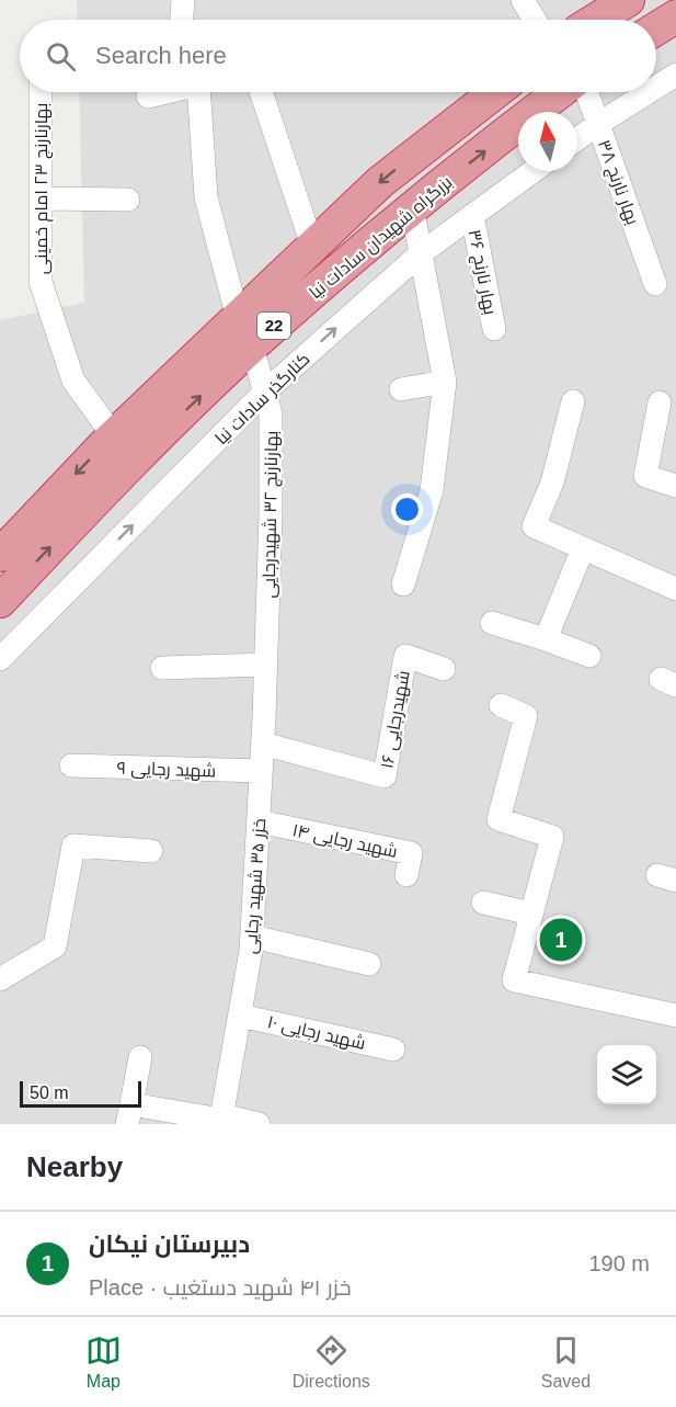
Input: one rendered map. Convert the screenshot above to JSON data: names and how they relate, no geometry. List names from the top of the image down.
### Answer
{
  "streets": {
    "highway": ["بزرگراه شهیدان سادات نیا", "22"],
    "street": [
      "بهار نارنج ۳۸",
      "بهارنارنج ۲۳ امام خمینی",
      "بهار نارنج ۳۶",
      "کنارگذر سادات نیا",
      "بهارنارنج ۳۲ شهیدرجایی",
      "شهیدرجایی ۱۶",
      "شهید رجایی ۹",
      "شهید رجایی ۱۴",
      "خزر ۳۵ شهید رجایی",
      "شهید رجایی ۱۰"
    ]
  },
  "crossings": [
    ["بهارنارنج ۲۳ امام خمینی", "بزرگراه شهیدان سادات نیا"],
    ["بزرگراه شهیدان سادات نیا", "بهارنارنج ۳۲ شهیدرجایی"],
    ["بهار نارنج ۳۶", "کنارگذر سادات نیا"],
    ["کنارگذر سادات نیا", "بهارنارنج ۳۲ شهیدرجایی"],
    ["بهارنارنج ۳۲ شهیدرجایی", "خزر ۳۵ شهید رجایی"],
    ["شهیدرجایی ۱۶", "خزر ۳۵ شهید رجایی"],
    ["شهید رجایی ۹", "خزر ۳۵ شهید رجایی"],
    ["شهید رجایی ۱۴", "خزر ۳۵ شهید رجایی"],
    ["خزر ۳۵ شهید رجایی", "شهید رجایی ۱۰"]
  ],
  "one_way": ["کنارگذر سادات نیا"],
  "scale_bar": "50 m",
  "north": "top",
  "page": {
    "search": "Search here",
    "pins": "1",
    "scale": "50 m",
    "heading": "Nearby",
    "list": [
      {
        "mark": "1",
        "name": "دبیرستان نیکان",
        "note": "Place · خزر ۴۱ شهید دستغیب",
        "value": "190 m"
      }
    ],
    "nav": ["Map", "Directions", "Saved"]
  }
}
